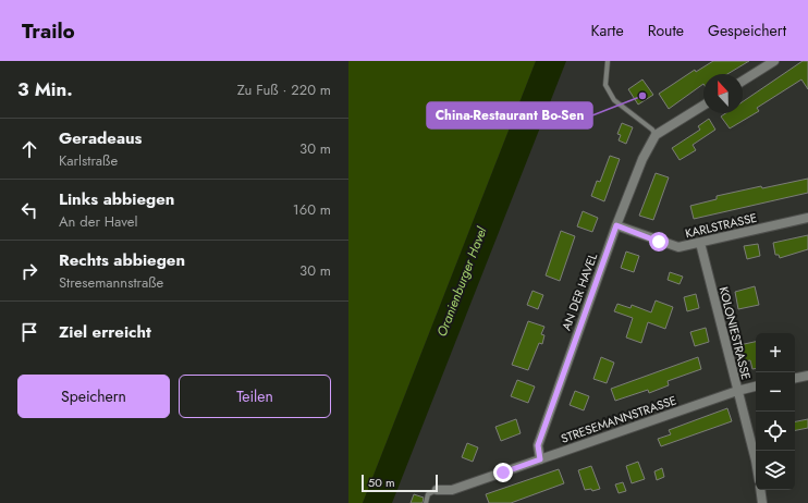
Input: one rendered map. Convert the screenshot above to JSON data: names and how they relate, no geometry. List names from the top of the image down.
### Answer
{
  "streets": {
    "street": [
      "KARLSTRASSE",
      "AN DER HAVEL",
      "KOLONIESTRASSE",
      "STRESEMANNSTRASSE"
    ]
  },
  "crossings": [
    ["KARLSTRASSE", "AN DER HAVEL"],
    ["KARLSTRASSE", "KOLONIESTRASSE"],
    ["AN DER HAVEL", "STRESEMANNSTRASSE"],
    ["KOLONIESTRASSE", "STRESEMANNSTRASSE"]
  ],
  "water": ["Oranienburger Havel"],
  "places": ["China-Restaurant Bo-Sen"],
  "scale_bar": "50 m",
  "north": "top",
  "page": {
    "header": "Trailo",
    "nav": ["Karte", "Route", "Gespeichert"],
    "heading": ["3 Min.", "Zu Fuß · 220 m"],
    "list": [
      ["Geradeaus", "Karlstraße", "30 m"],
      ["Links abbiegen", "An der Havel", "160 m"],
      ["Rechts abbiegen", "Stresemannstraße", "30 m"],
      "Ziel erreicht"
    ],
    "map_buttons": ["+", "−"],
    "buttons": ["Speichern", "Teilen"],
    "scale": "50 m"
  }
}
